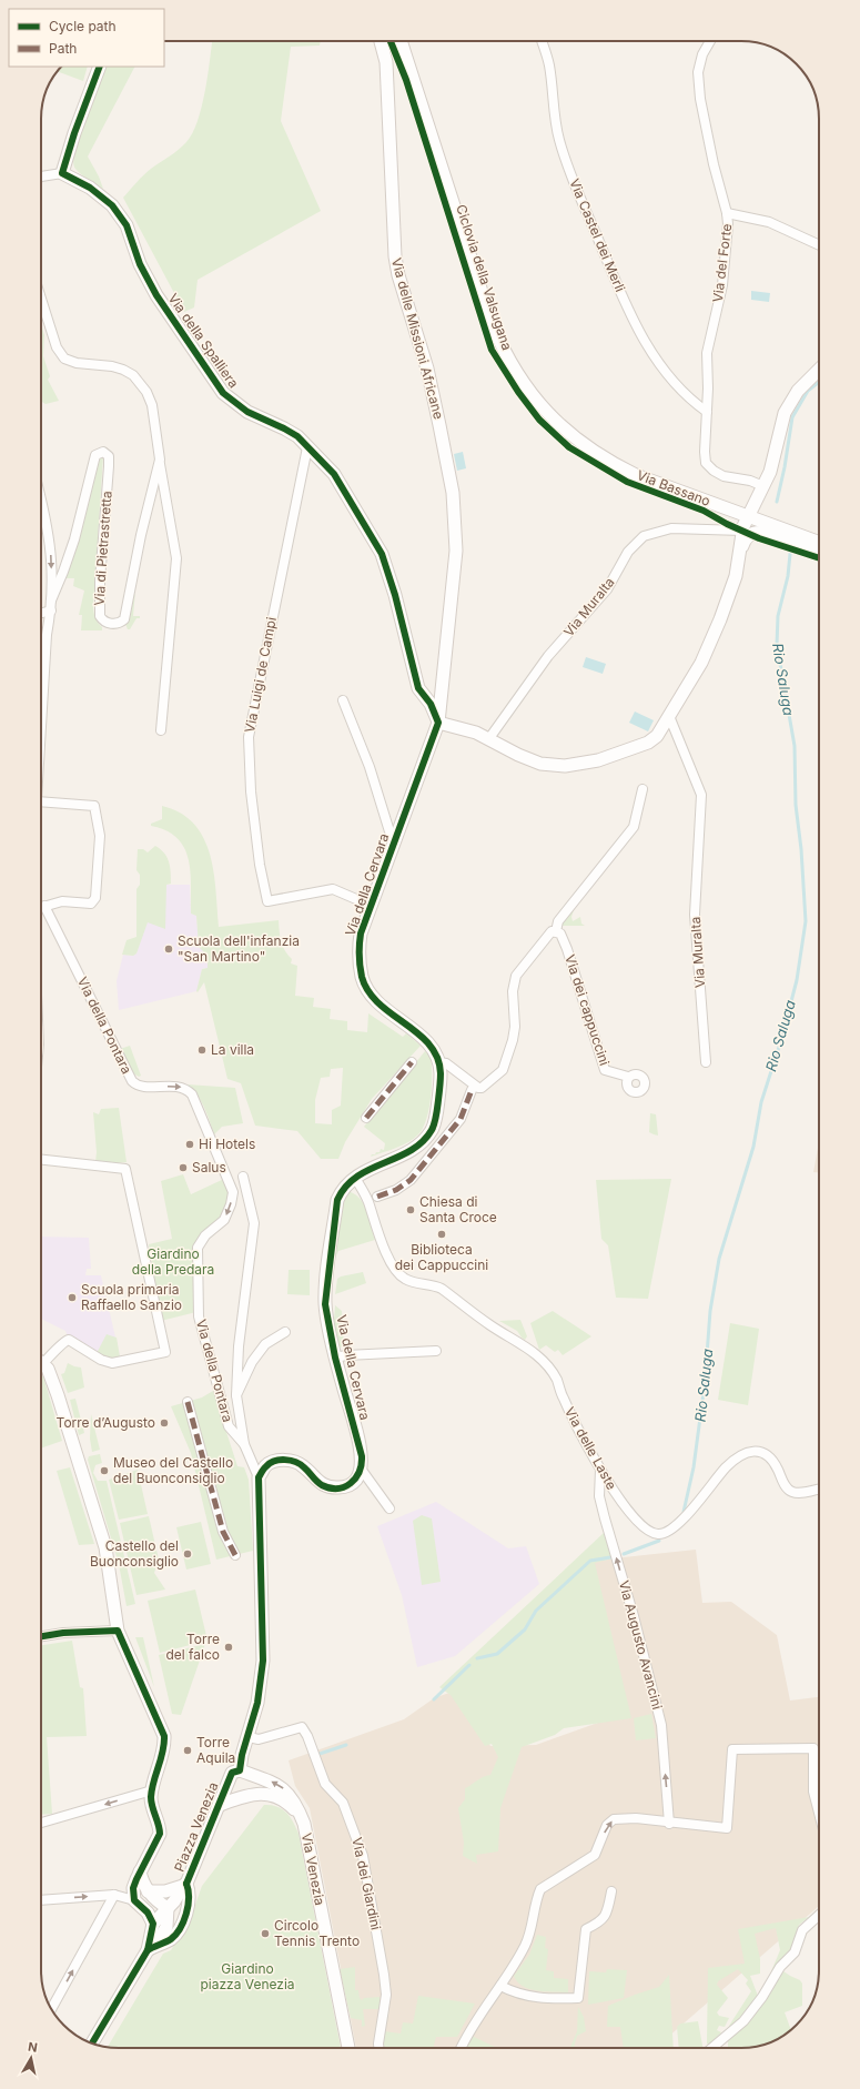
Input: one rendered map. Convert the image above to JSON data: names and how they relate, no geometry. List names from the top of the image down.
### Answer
{
  "streets": {
    "street": [
      "Via Castel dei Merli",
      "Via del Forte",
      "Via delle Missioni Africane",
      "Via della Spalliera",
      "Via Bassano",
      "Via di Pietrastretta",
      "Via Muralta",
      "Via Luigi de Campi",
      "Via della Cervara",
      "Via dei cappuccini",
      "Via della Pontara",
      "Via delle Laste",
      "Via Augusto Avancini",
      "Piazza Venezia",
      "Via Venezia",
      "Via dei Giardini"
    ],
    "cycle path": ["Ciclovia della Valsugana"]
  },
  "crossings": [
    ["Via Castel dei Merli", "Via del Forte"],
    ["Via delle Missioni Africane", "Via della Spalliera"],
    ["Via delle Missioni Africane", "Via della Cervara"],
    ["Via della Spalliera", "Via Luigi de Campi"],
    ["Via della Spalliera", "Via della Cervara"],
    ["Via Luigi de Campi", "Via della Cervara"],
    ["Via della Cervara", "Via delle Laste"],
    ["Via delle Laste", "Via Augusto Avancini"],
    ["Piazza Venezia", "Via Venezia"]
  ],
  "one_way": ["Via Augusto Avancini"],
  "water": ["Rio Saluga"],
  "parks": ["Giardino della Predara", "Giardino piazza Venezia"],
  "places": [
    "Scuola dell'infanzia \"San Martino\"",
    "La villa",
    "Hi Hotels",
    "Salus",
    "Chiesa di Santa Croce",
    "Biblioteca dei Cappuccini",
    "Scuola primaria Raffaello Sanzio",
    "Torre d’Augusto",
    "Museo del Castello del Buonconsiglio",
    "Castello del Buonconsiglio",
    "Torre del falco",
    "Torre Aquila",
    "Circolo Tennis Trento"
  ],
  "legend": ["Cycle path", "Path"],
  "north": "top"
}
